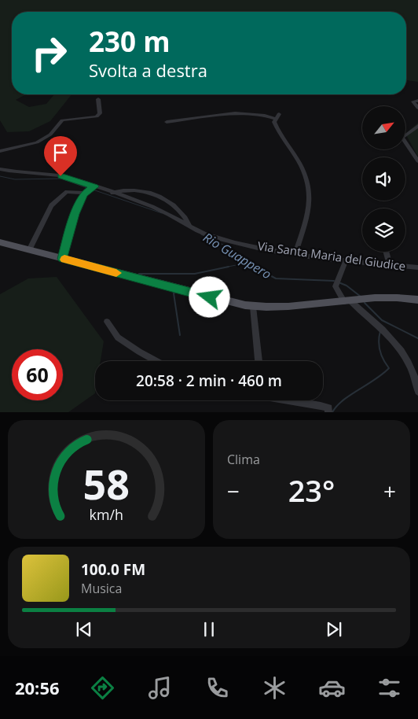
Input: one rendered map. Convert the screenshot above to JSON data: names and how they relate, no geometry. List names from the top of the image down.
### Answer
{
  "streets": {
    "street": ["Via Santa Maria del Giudice"]
  },
  "water": ["Rio Guappero"],
  "north": "top right",
  "page": {
    "turn": ["230 m", "Svolta a destra"],
    "limit": "60",
    "trip": "20:58 · 2 min · 460 m",
    "tile": "Clima",
    "heat": ["−", "23°", "+"],
    "song": ["100.0 FM", "Musica"],
    "tabs": "20:56",
    "gauge": ["58", "km/h"]
  }
}
